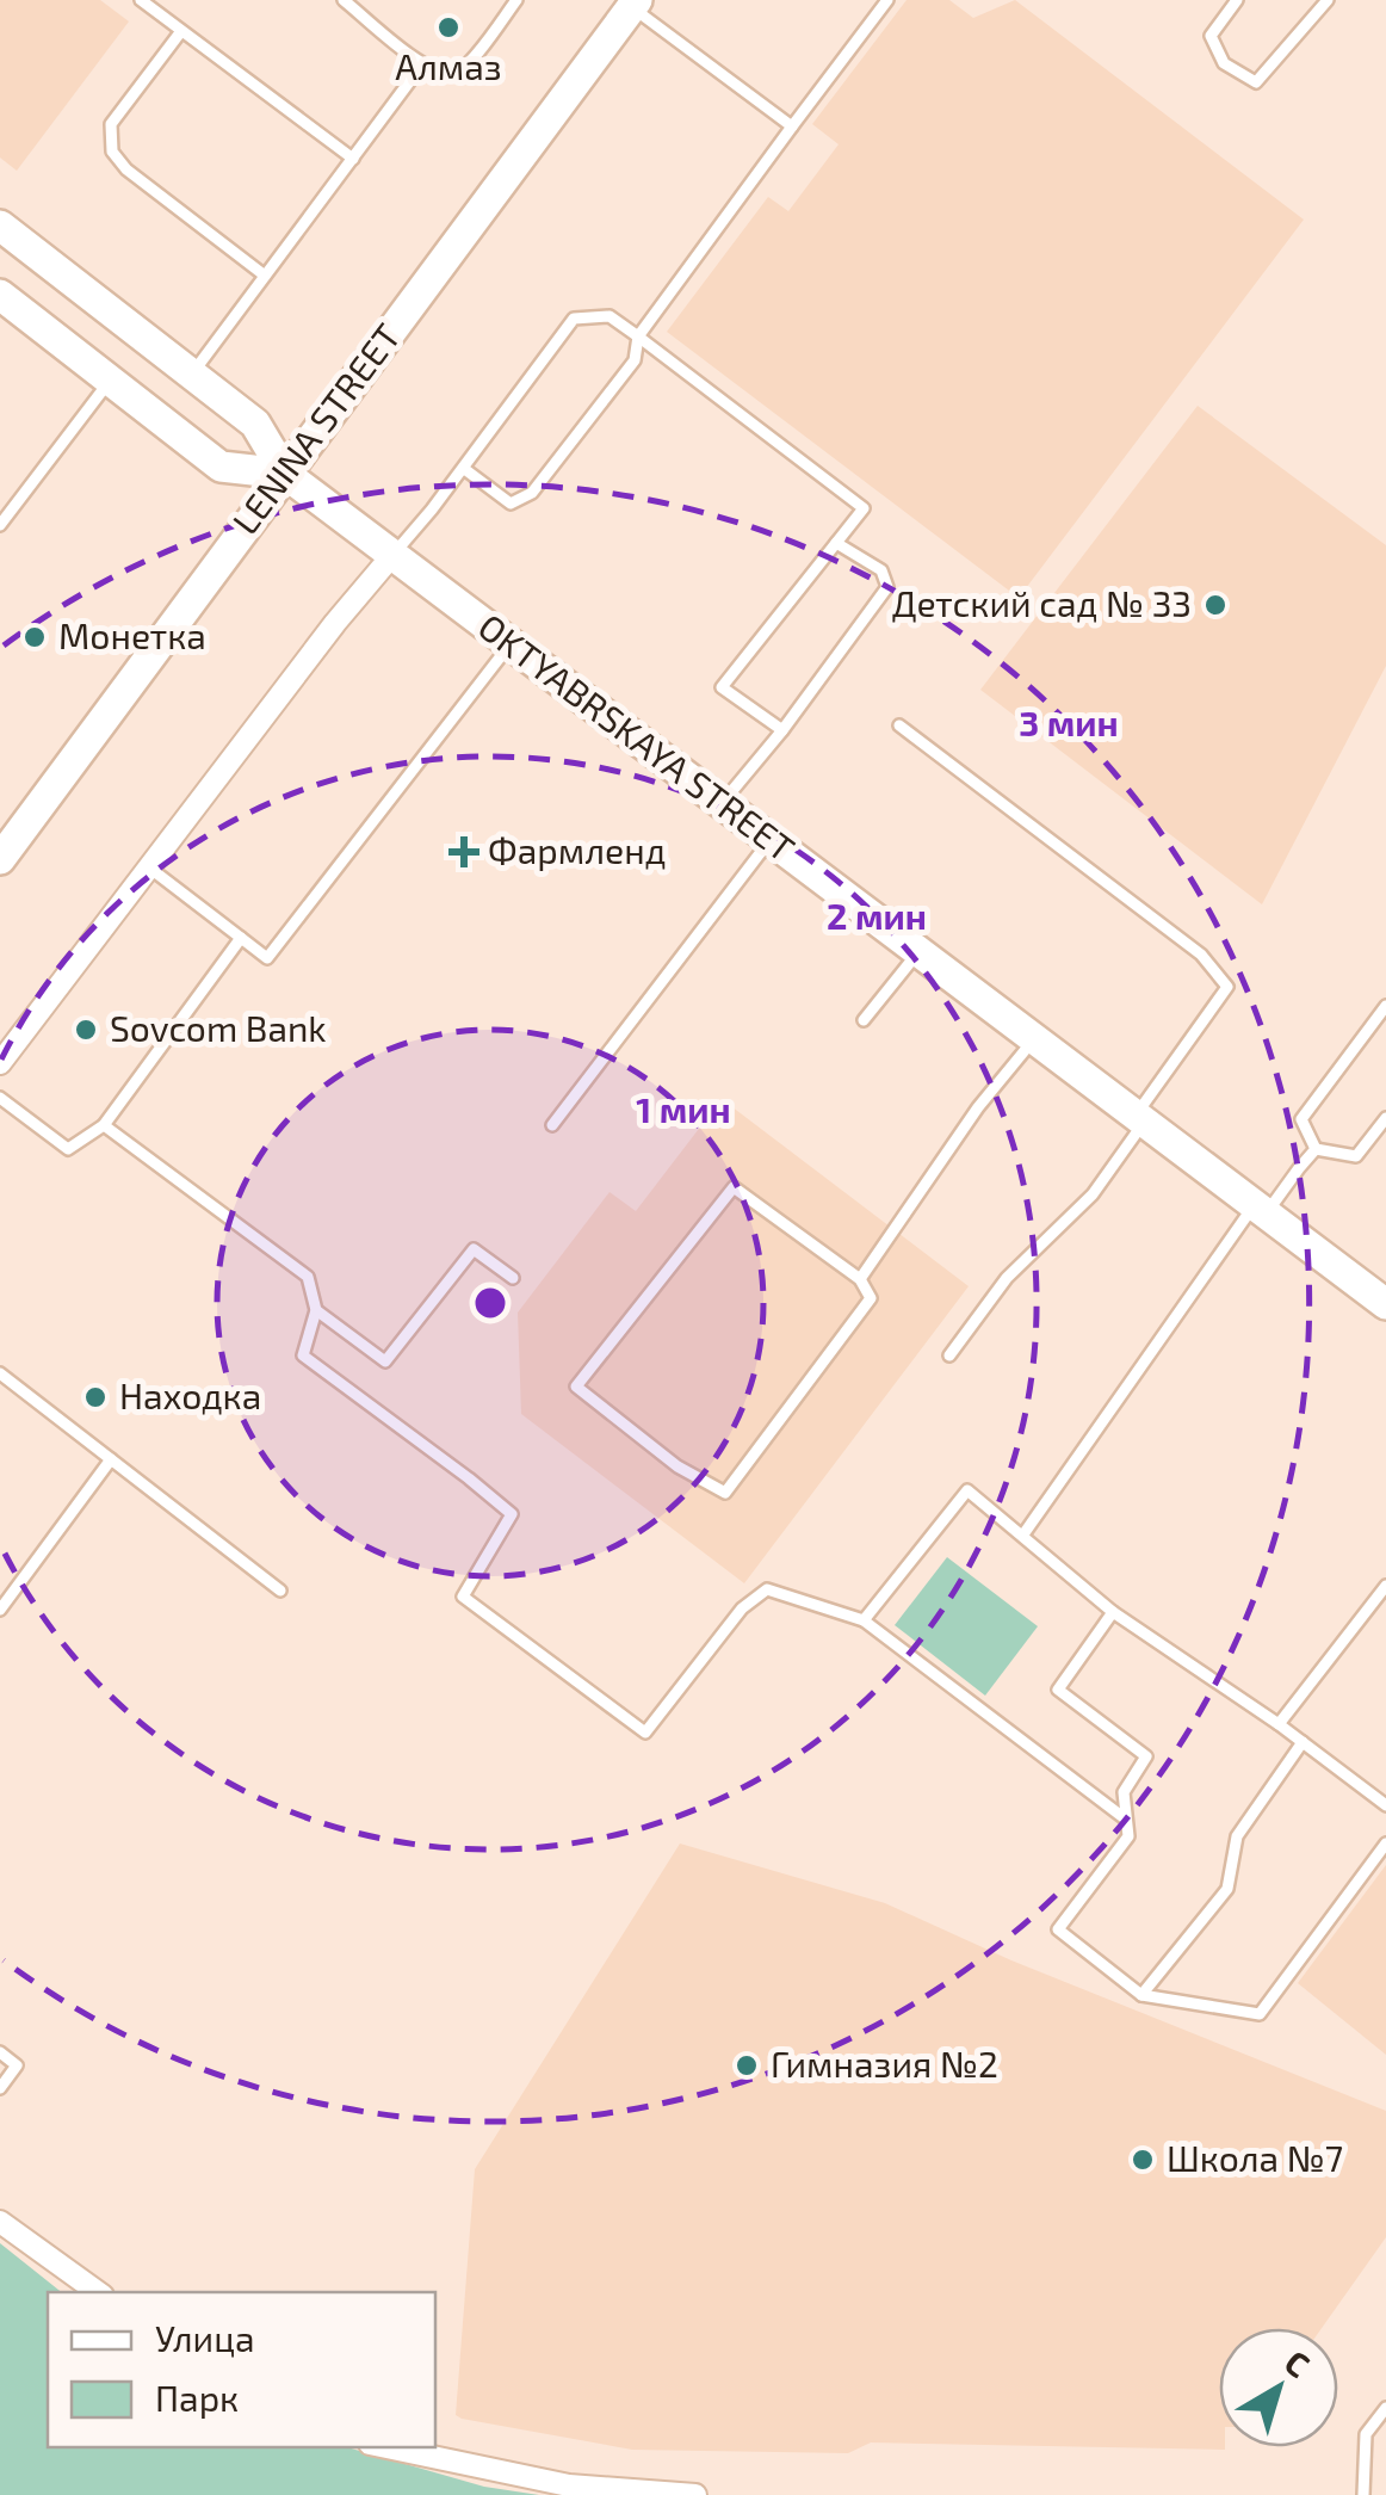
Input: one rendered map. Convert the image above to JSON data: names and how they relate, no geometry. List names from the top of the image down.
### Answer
{
  "streets": {
    "street": ["LENINA STREET", "OKTYABRSKAYA STREET"]
  },
  "crossings": [
    ["LENINA STREET", "OKTYABRSKAYA STREET"]
  ],
  "places": {
    "other": [
      "Алмаз",
      "Детский сад № 33",
      "Монетка",
      "Sovcom Bank",
      "Находка",
      "Гимназия №2",
      "Школа №7"
    ],
    "health": ["Фармленд"]
  },
  "legend": ["Улица", "Парк"],
  "north": "top right",
  "rings": ["3 мин", "2 мин", "1 мин"]
}
